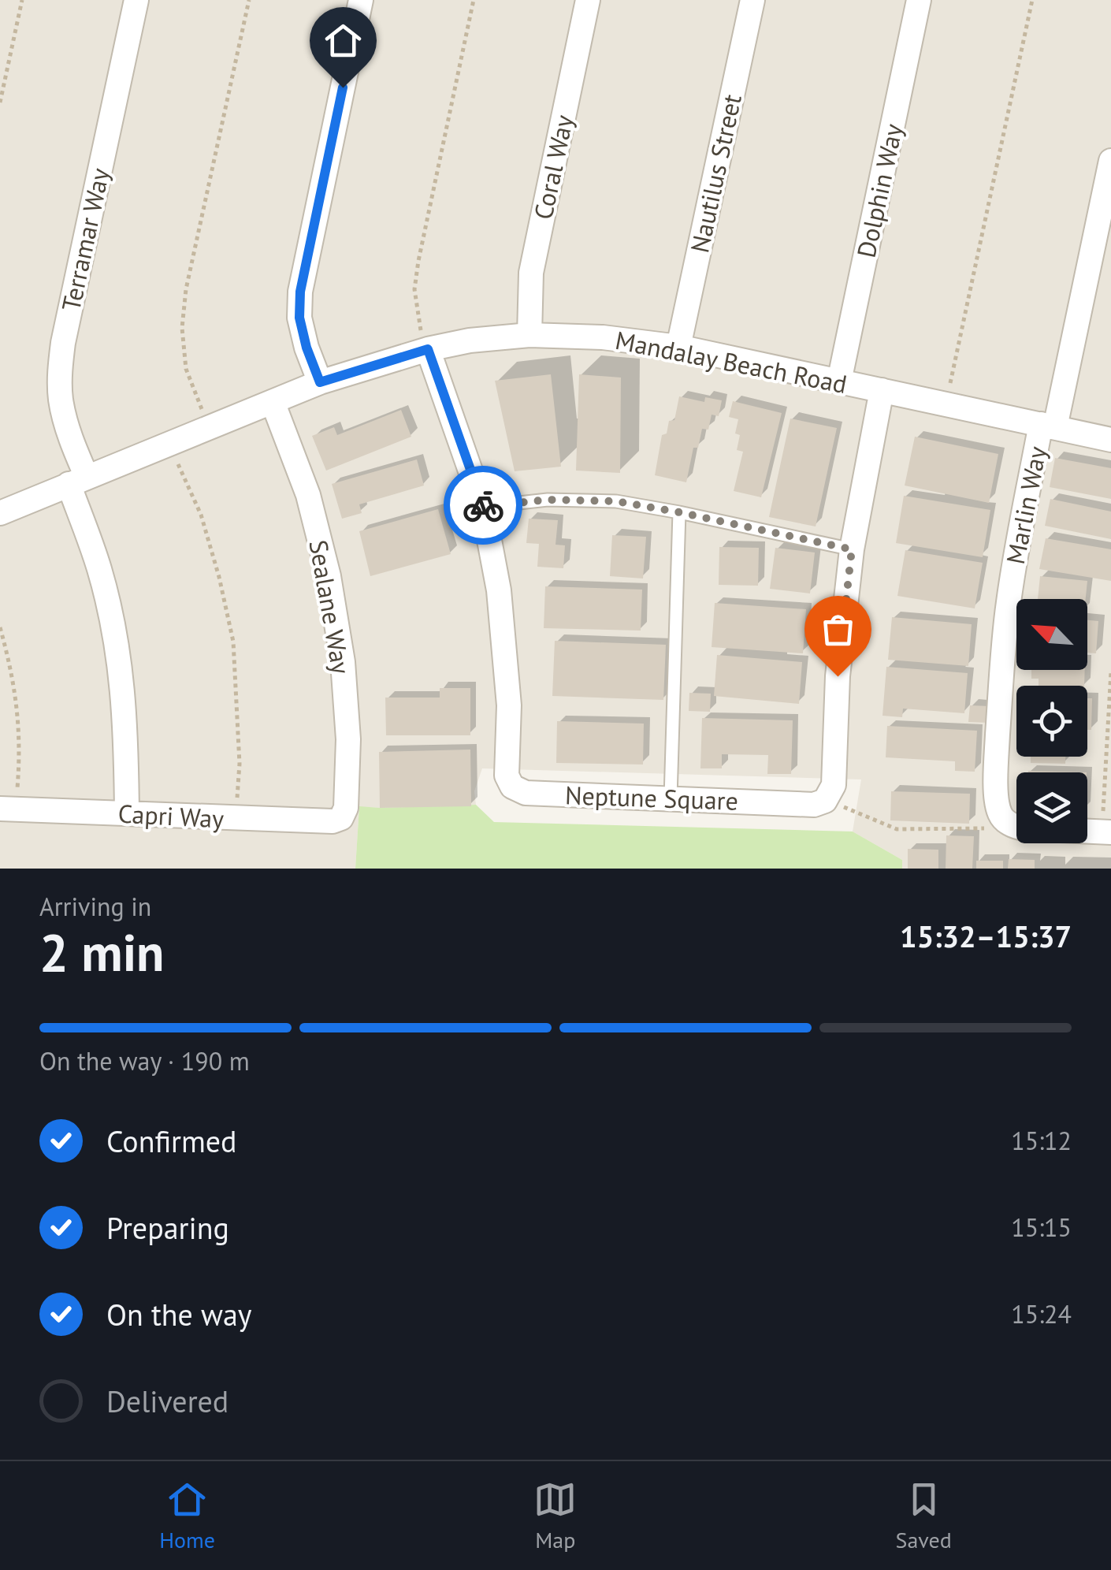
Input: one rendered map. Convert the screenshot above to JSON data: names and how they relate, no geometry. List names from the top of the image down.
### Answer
{
  "streets": {
    "street": [
      "Coral Way",
      "Nautilus Street",
      "Dolphin Way",
      "Terramar Way",
      "Mandalay Beach Road",
      "Marlin Way",
      "Sealane Way",
      "Neptune Square",
      "Capri Way"
    ]
  },
  "crossings": [
    ["Coral Way", "Mandalay Beach Road"],
    ["Nautilus Street", "Mandalay Beach Road"],
    ["Dolphin Way", "Mandalay Beach Road"],
    ["Terramar Way", "Mandalay Beach Road"],
    ["Terramar Way", "Capri Way"],
    ["Mandalay Beach Road", "Marlin Way"],
    ["Mandalay Beach Road", "Sealane Way"],
    ["Mandalay Beach Road", "Neptune Square"],
    ["Sealane Way", "Capri Way"]
  ],
  "north": "top left",
  "page": {
    "heading": ["2 min", "Arriving in", "15:32–15:37"],
    "bar": "On the way · 190 m",
    "list": [
      ["Confirmed", "15:12"],
      ["Preparing", "15:15"],
      ["On the way", "15:24"],
      "Delivered"
    ],
    "tabs": ["Home", "Map", "Saved"]
  }
}
